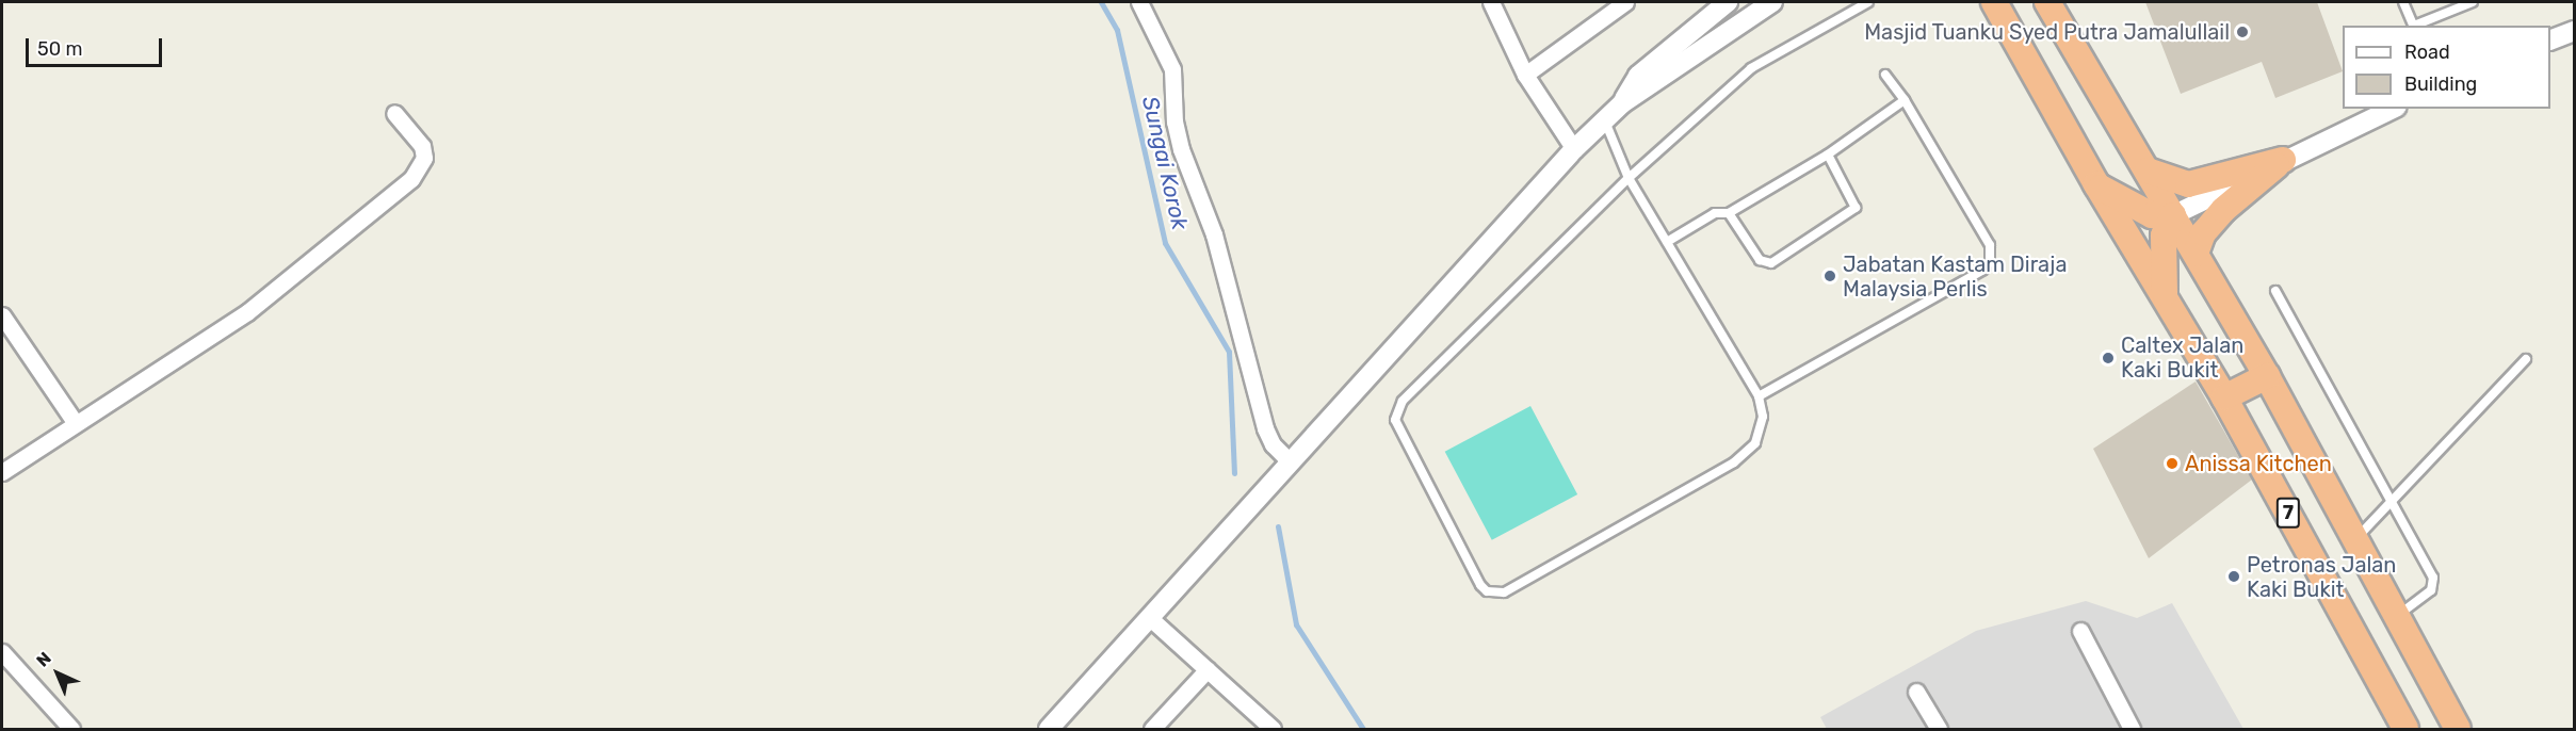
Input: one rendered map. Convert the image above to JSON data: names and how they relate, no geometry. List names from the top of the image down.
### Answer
{
  "streets": {
    "highway": ["7"]
  },
  "water": ["Sungai Korok"],
  "places": [
    "Masjid Tuanku Syed Putra Jamalullail",
    "Jabatan Kastam Diraja Malaysia Perlis",
    "Caltex Jalan Kaki Bukit",
    "Anissa Kitchen",
    "Petronas Jalan Kaki Bukit"
  ],
  "legend": ["Road", "Building"],
  "scale_bar": "50 m",
  "north": "top left"
}
